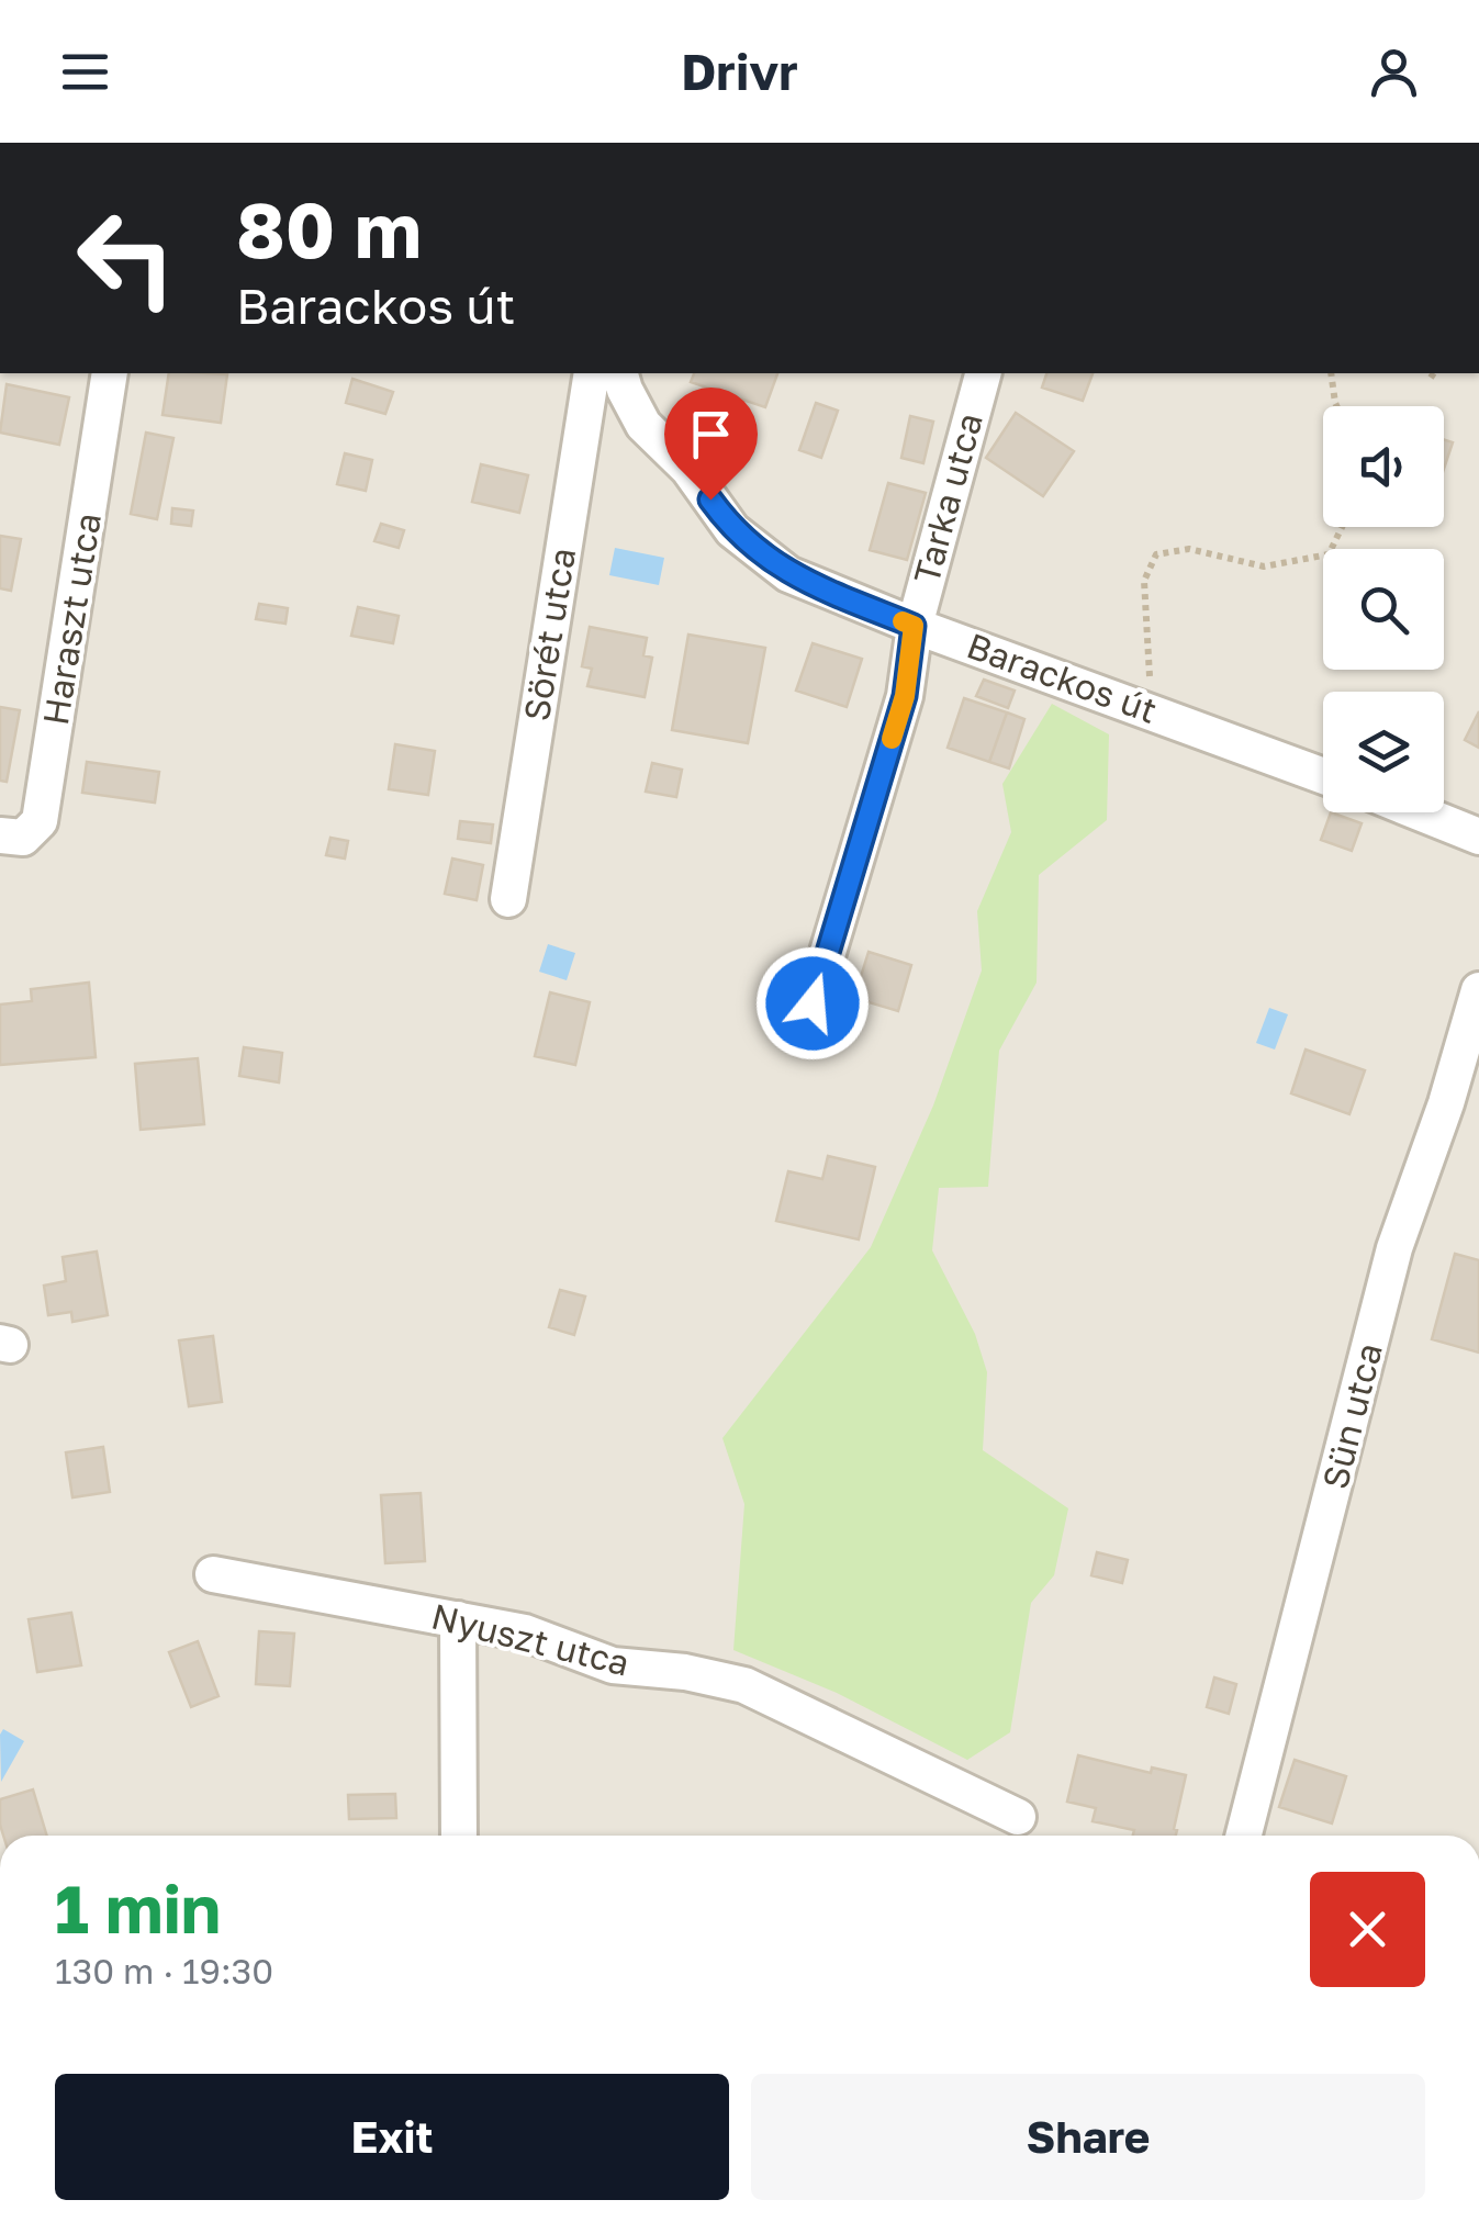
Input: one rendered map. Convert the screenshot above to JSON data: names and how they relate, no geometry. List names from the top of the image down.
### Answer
{
  "streets": {
    "street": [
      "Tarka utca",
      "Haraszt utca",
      "Sörét utca",
      "Barackos út",
      "Sün utca",
      "Nyuszt utca"
    ]
  },
  "crossings": [
    ["Tarka utca", "Barackos út"]
  ],
  "page": {
    "header": "Drivr",
    "turn": ["80 m", "Barackos út"],
    "heading": ["1 min", "130 m · 19:30"],
    "buttons": ["Exit", "Share"]
  }
}
